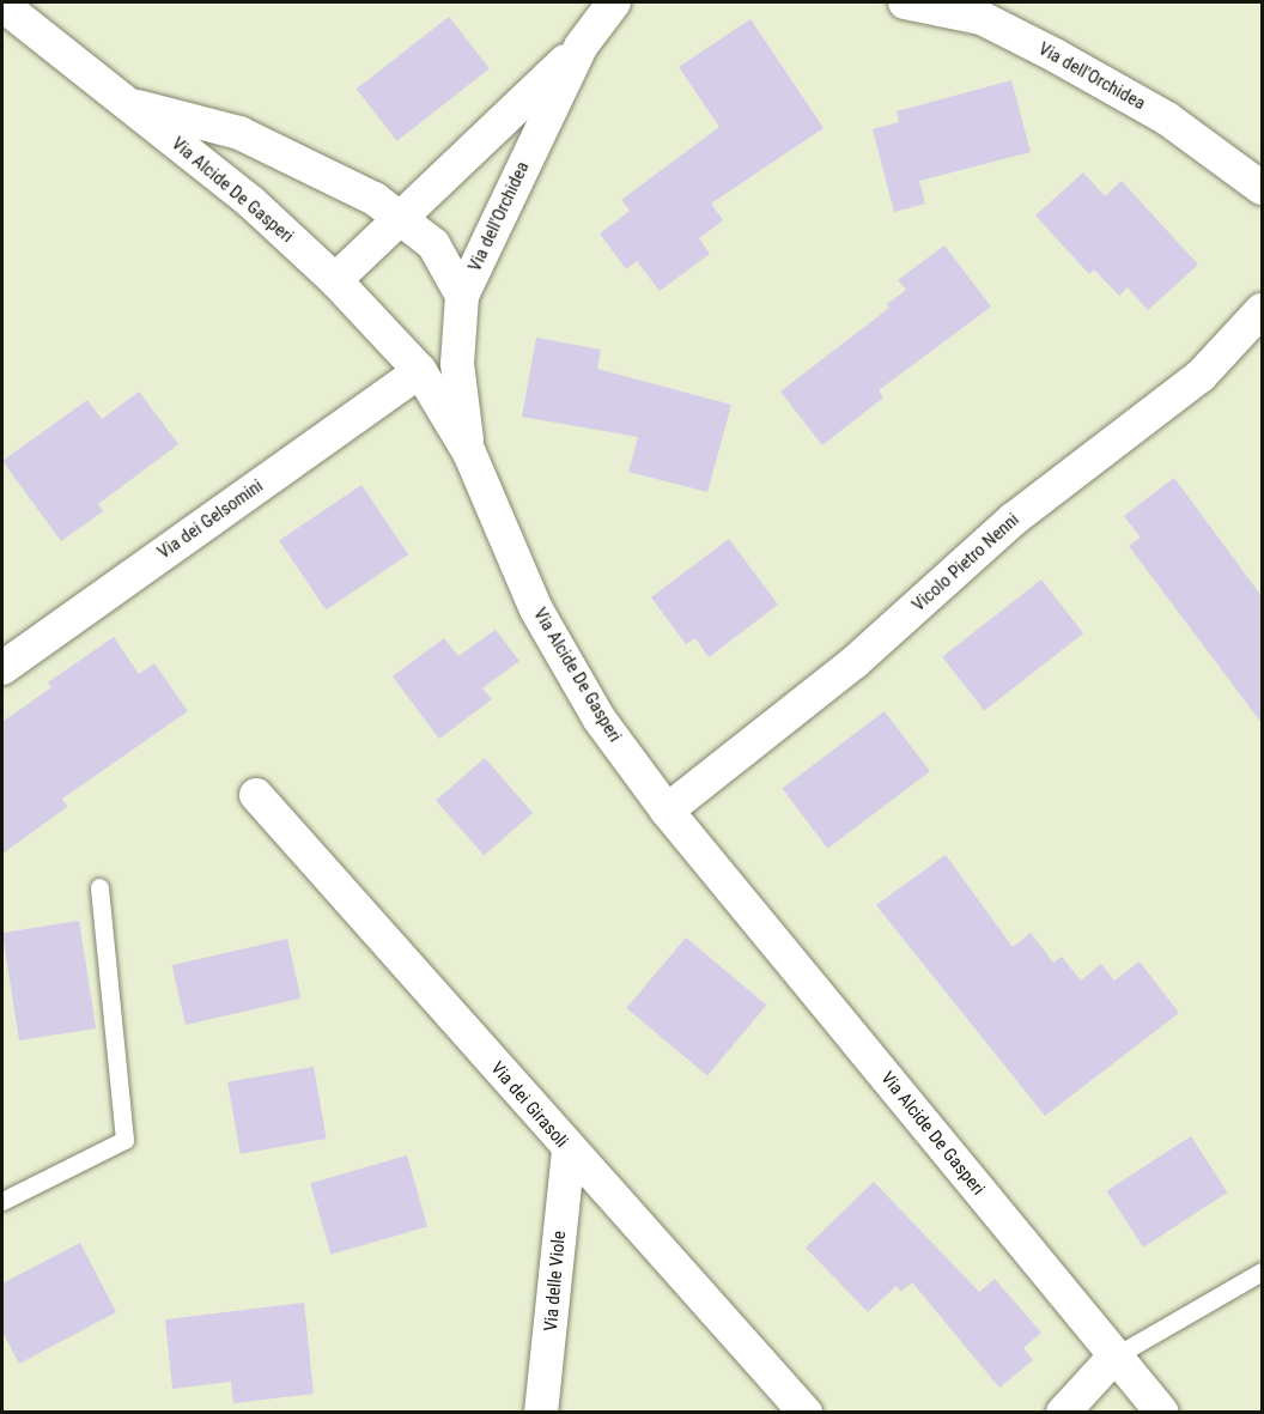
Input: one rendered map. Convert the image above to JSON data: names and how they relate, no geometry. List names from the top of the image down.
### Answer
{
  "streets": {
    "street": [
      "Via dell'Orchidea",
      "Via Alcide De Gasperi",
      "Via dei Gelsomini",
      "Vicolo Pietro Nenni",
      "Via dei Girasoli",
      "Via delle Viole"
    ]
  },
  "crossings": [
    ["Via dell'Orchidea", "Via Alcide De Gasperi"],
    ["Via Alcide De Gasperi", "Via dei Gelsomini"],
    ["Via Alcide De Gasperi", "Vicolo Pietro Nenni"],
    ["Via dei Girasoli", "Via delle Viole"]
  ]
}
